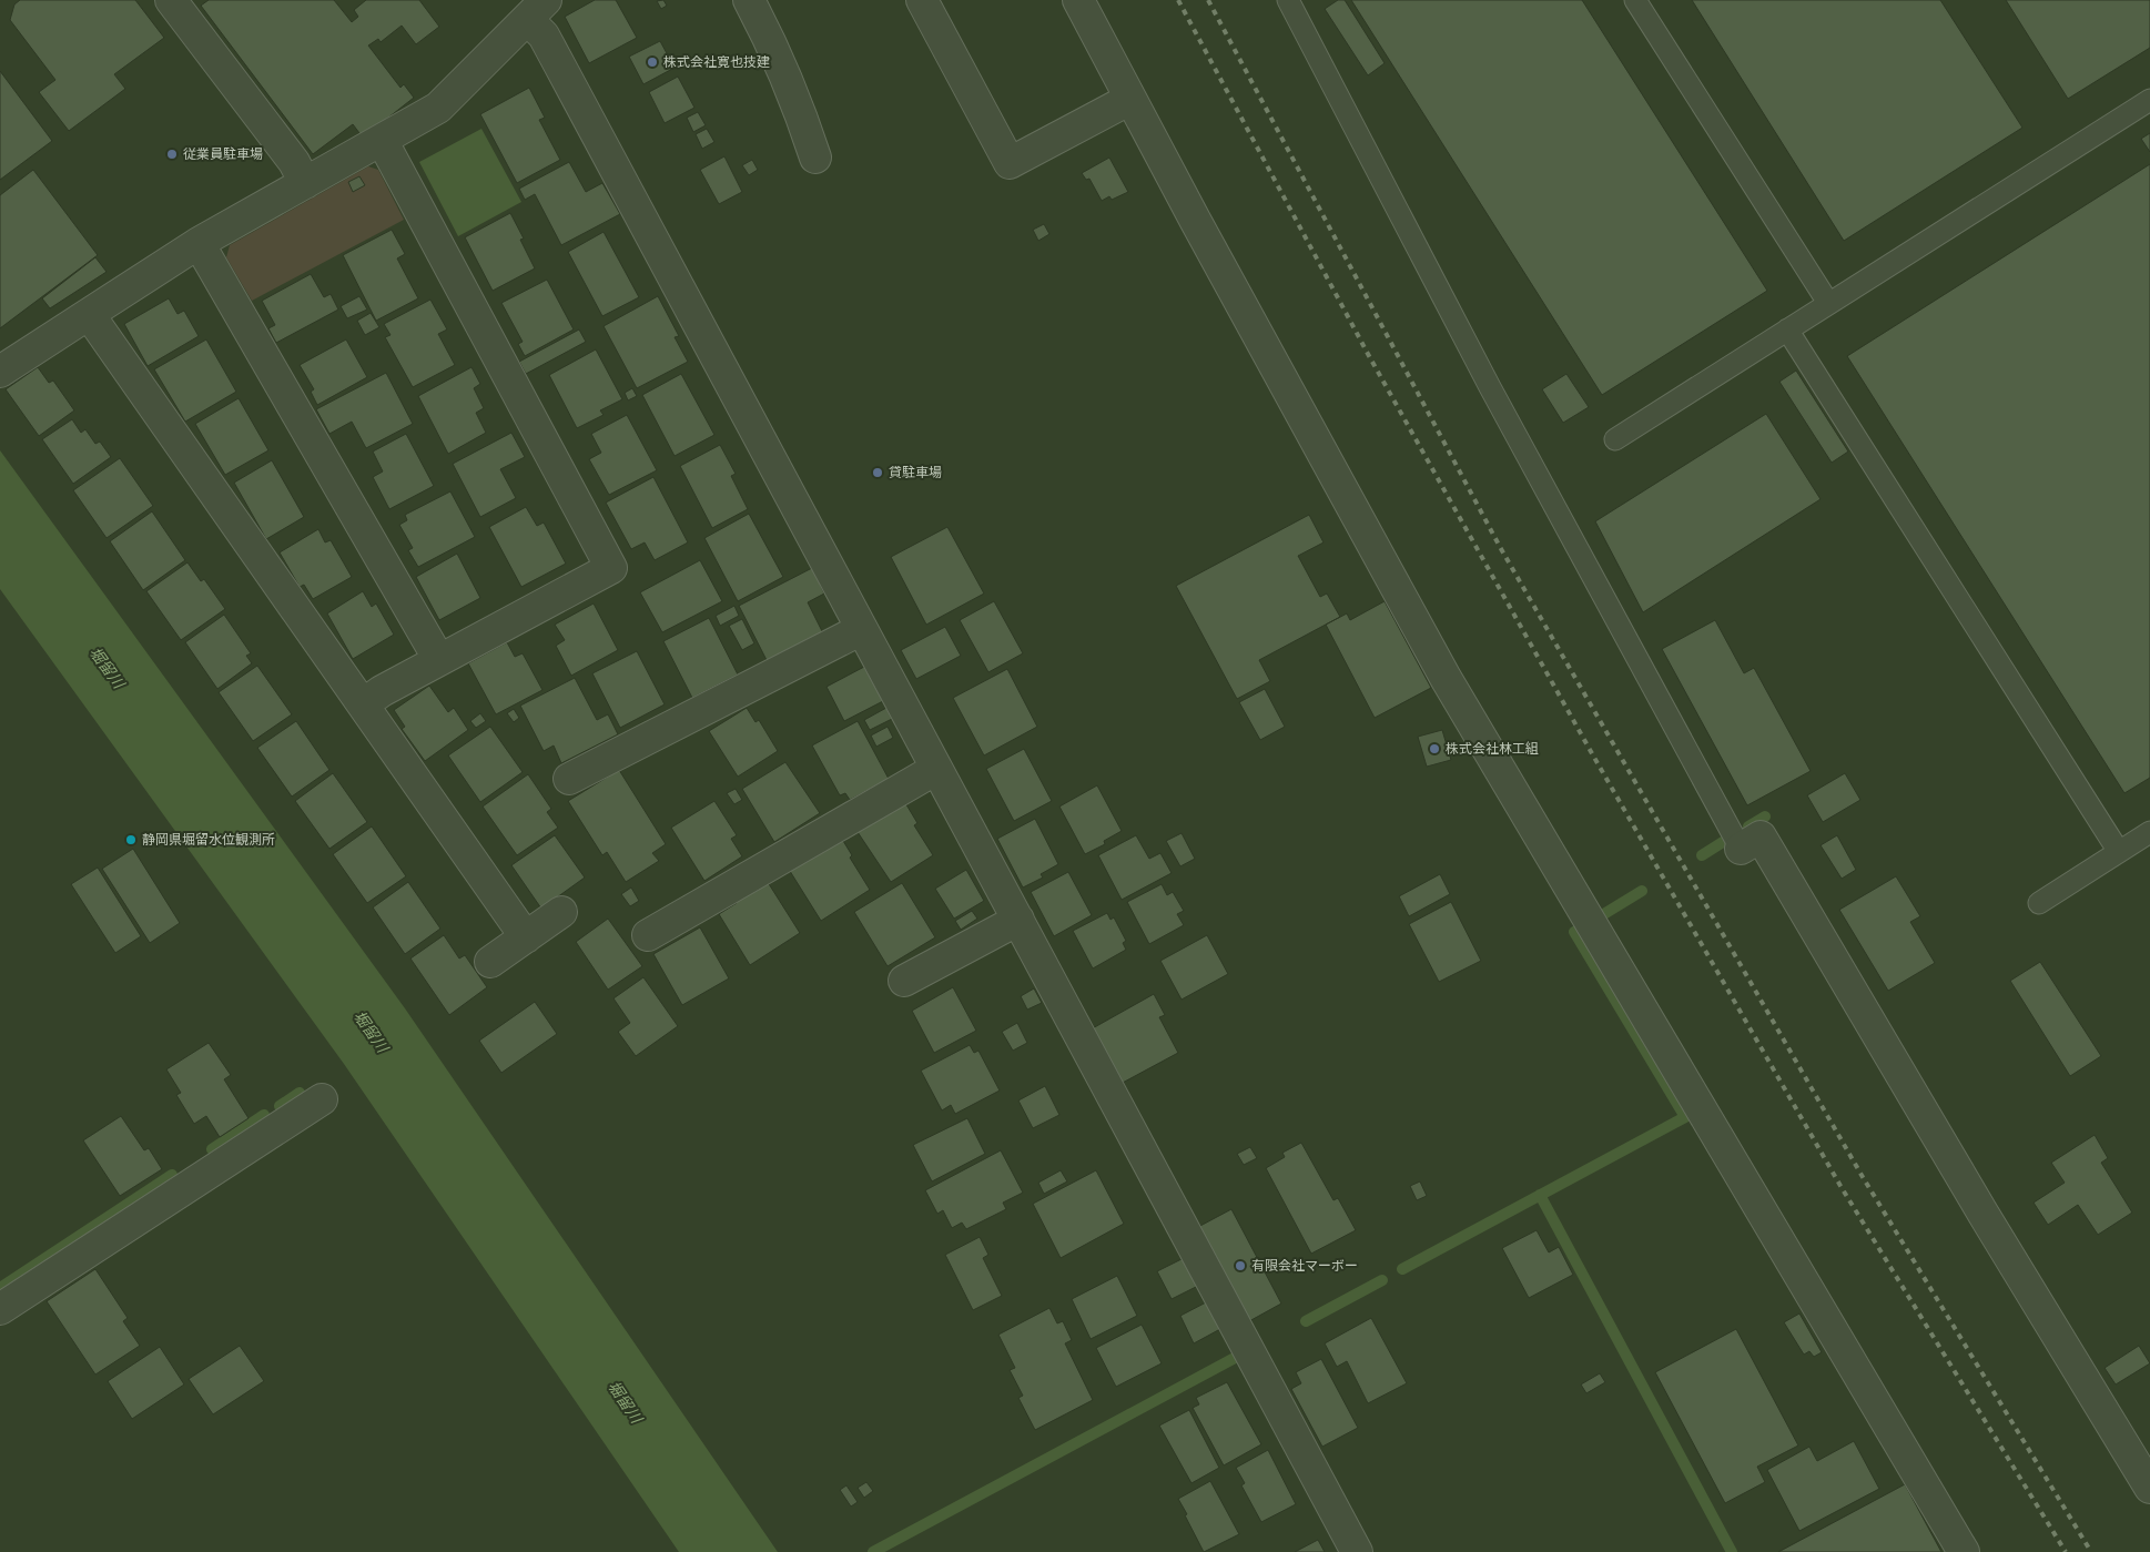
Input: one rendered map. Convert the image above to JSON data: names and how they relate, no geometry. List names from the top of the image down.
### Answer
{
  "water": ["堀留川"],
  "places": [
    "株式会社寛也技建",
    "従業員駐車場",
    "貸駐車場",
    "株式会社林工組",
    "静岡県堀留水位観測所",
    "有限会社マーボー"
  ]
}
